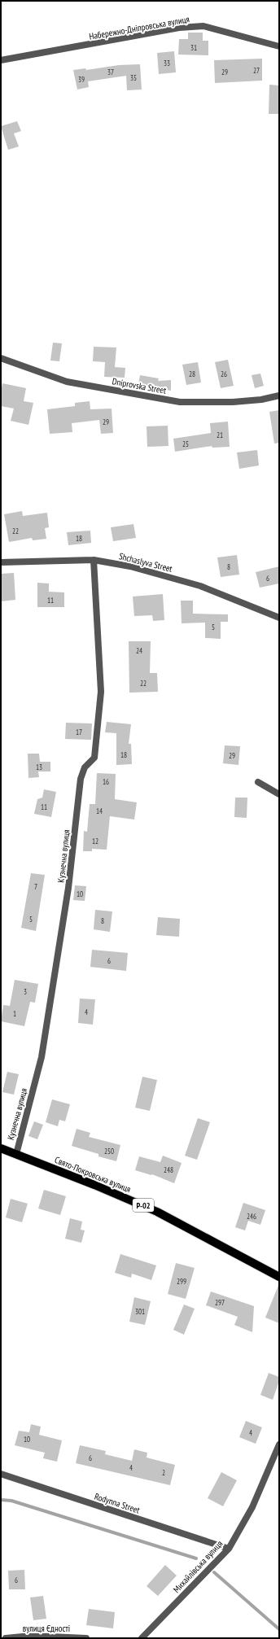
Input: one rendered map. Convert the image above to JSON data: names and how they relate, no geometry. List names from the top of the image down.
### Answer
{
  "streets": {
    "main road": ["Свято-Покровська вулиця", "Р-02"],
    "street": [
      "Набережно-Дніпровська вулиця",
      "Dniprovska Street",
      "Shchaslyva Street",
      "Кузнечна вулиця",
      "Rodynna Street",
      "Михайлівська вулиця",
      "вулиця Єдності"
    ]
  },
  "crossings": [
    ["Shchaslyva Street", "Кузнечна вулиця"],
    ["Кузнечна вулиця", "Свято-Покровська вулиця"],
    ["Rodynna Street", "Михайлівська вулиця"]
  ],
  "house_numbers": [
    "31",
    "33",
    "27",
    "37",
    "29",
    "35",
    "39",
    "28",
    "26",
    "29",
    "21",
    "25",
    "22",
    "18",
    "8",
    "6",
    "11",
    "5",
    "24",
    "22",
    "17",
    "18",
    "29",
    "13",
    "16",
    "11",
    "14",
    "12",
    "7",
    "10",
    "5",
    "8",
    "6",
    "3",
    "4",
    "1",
    "250",
    "248",
    "246",
    "299",
    "297",
    "301",
    "4",
    "10",
    "6",
    "4",
    "2",
    "6"
  ]
}
